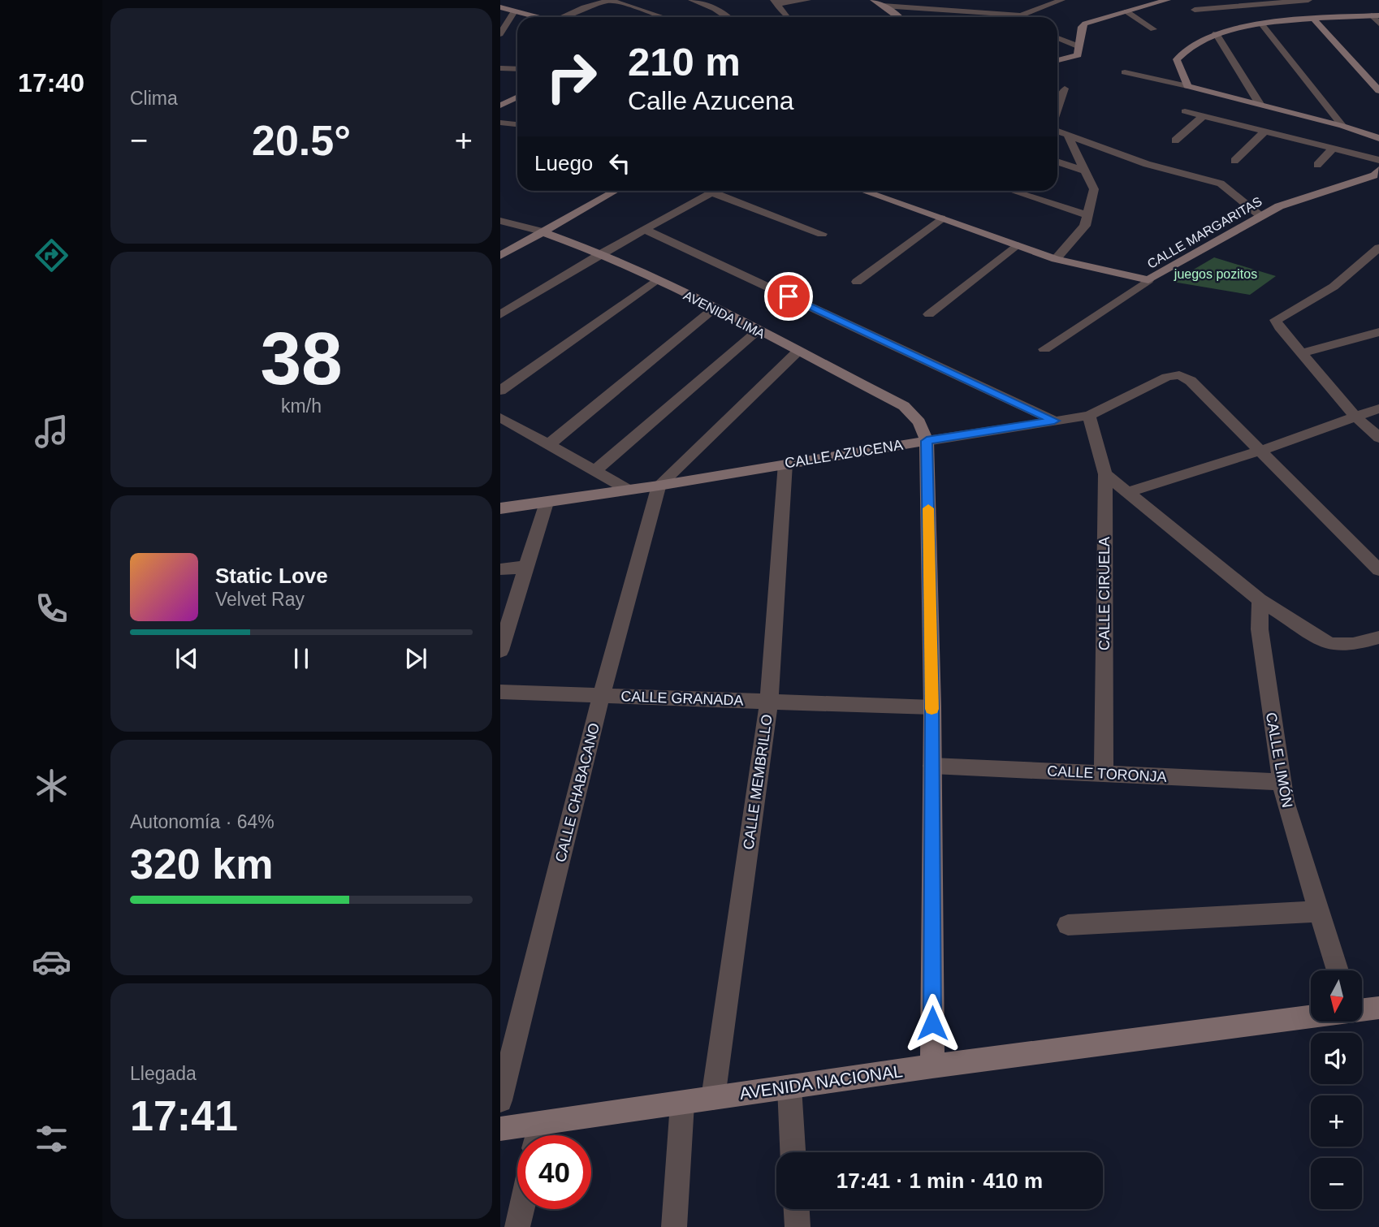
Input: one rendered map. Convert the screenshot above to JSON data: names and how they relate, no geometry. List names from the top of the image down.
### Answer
{
  "streets": {
    "street": [
      "CALLE MARGARITAS",
      "AVENIDA LIMA",
      "CALLE AZUCENA",
      "CALLE CIRUELA",
      "CALLE GRANADA",
      "CALLE LIMÓN",
      "CALLE TORONJA",
      "CALLE MEMBRILLO",
      "CALLE CHABACANO",
      "AVENIDA NACIONAL"
    ]
  },
  "crossings": [
    ["AVENIDA LIMA", "CALLE AZUCENA"],
    ["CALLE AZUCENA", "CALLE CIRUELA"],
    ["CALLE AZUCENA", "CALLE MEMBRILLO"],
    ["CALLE AZUCENA", "CALLE CHABACANO"],
    ["CALLE CIRUELA", "CALLE TORONJA"],
    ["CALLE GRANADA", "CALLE MEMBRILLO"],
    ["CALLE GRANADA", "CALLE CHABACANO"],
    ["CALLE LIMÓN", "CALLE TORONJA"],
    ["CALLE MEMBRILLO", "AVENIDA NACIONAL"]
  ],
  "parks": ["juegos pozitos"],
  "north": "bottom",
  "page": {
    "tabs": "17:40",
    "tile": [
      "Clima",
      ["38", "km/h"],
      ["Autonomía · 64%", "320 km"],
      ["Llegada", "17:41"]
    ],
    "turn": ["210 m", "Calle Azucena"],
    "heat": ["−", "20.5°", "+"],
    "then": "Luego",
    "song": ["Static Love", "Velvet Ray"],
    "map_buttons": ["+", "−"],
    "limit": "40",
    "trip": "17:41 · 1 min · 410 m"
  }
}
